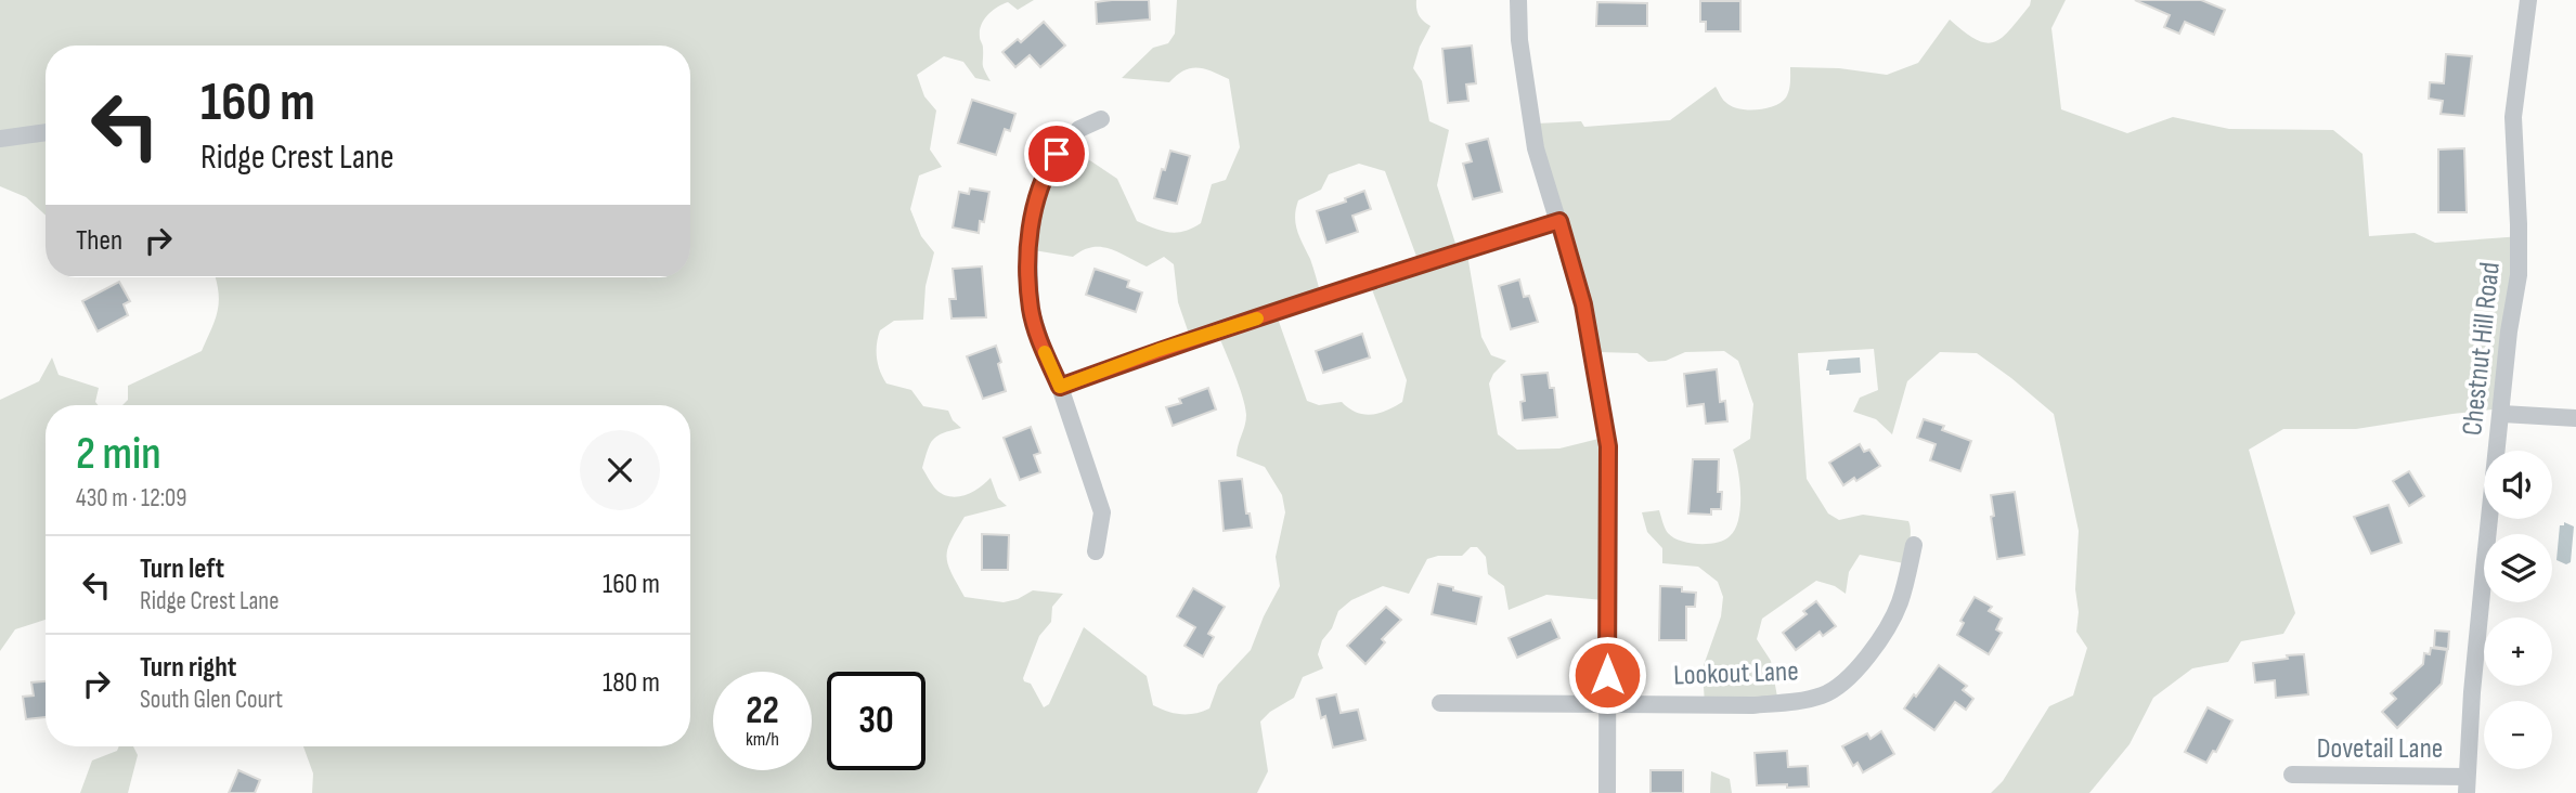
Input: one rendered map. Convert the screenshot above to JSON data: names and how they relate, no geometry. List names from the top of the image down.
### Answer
{
  "streets": {
    "street": ["Chestnut Hill Road", "Lookout Lane", "Dovetail Lane"]
  },
  "crossings": [
    ["Chestnut Hill Road", "Dovetail Lane"]
  ],
  "page": {
    "turn": ["160 m", "Ridge Crest Lane"],
    "then": "Then",
    "heading": ["2 min", "430 m · 12:09"],
    "map_buttons": ["+", "−"],
    "list": [
      {
        "name": "Turn left",
        "note": "Ridge Crest Lane",
        "value": "160 m"
      },
      {
        "name": "Turn right",
        "note": "South Glen Court",
        "value": "180 m"
      }
    ],
    "speed": "22 km/h",
    "limit": "30"
  }
}
